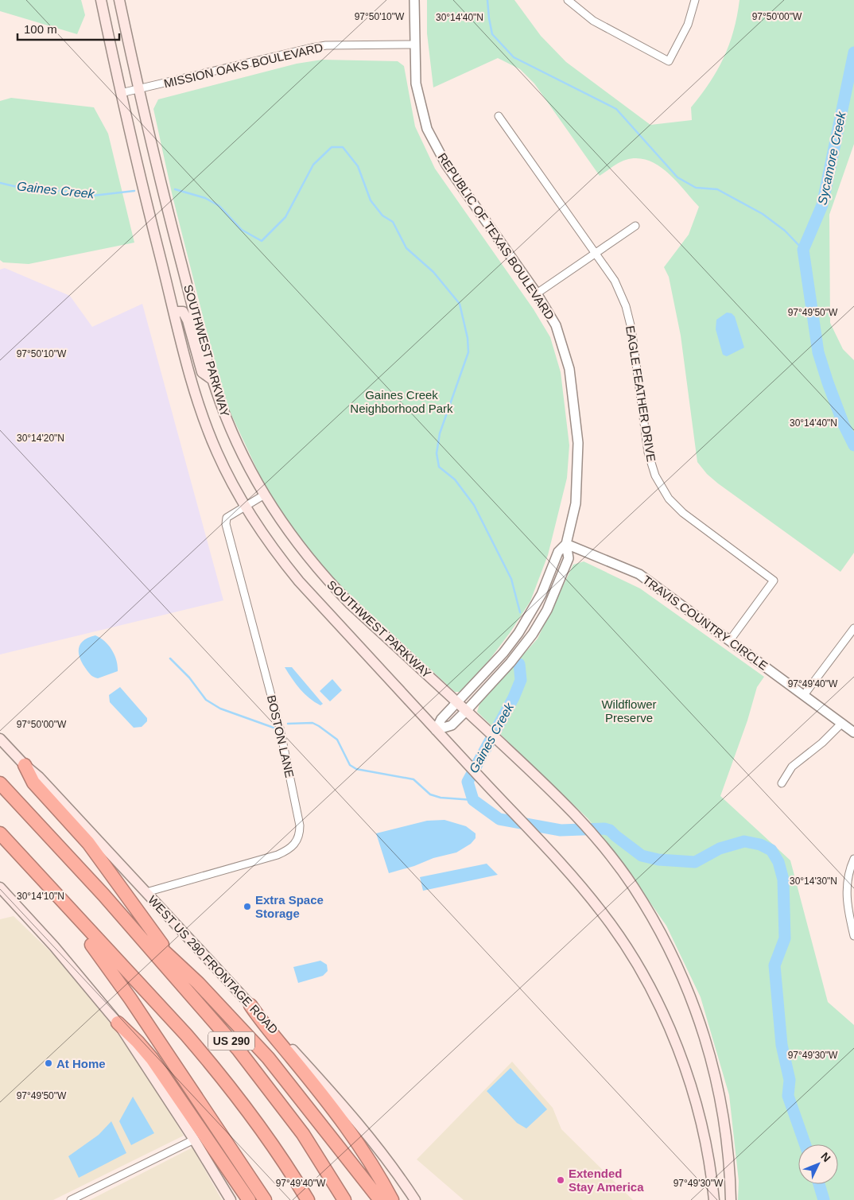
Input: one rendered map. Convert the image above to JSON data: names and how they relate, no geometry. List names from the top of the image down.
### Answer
{
  "streets": {
    "highway": ["US 290"],
    "main road": ["SOUTHWEST PARKWAY", "WEST US 290 FRONTAGE ROAD"],
    "street": [
      "MISSION OAKS BOULEVARD",
      "REPUBLIC OF TEXAS BOULEVARD",
      "EAGLE FEATHER DRIVE",
      "TRAVIS COUNTRY CIRCLE",
      "BOSTON LANE"
    ]
  },
  "crossings": [
    ["MISSION OAKS BOULEVARD", "REPUBLIC OF TEXAS BOULEVARD"],
    ["MISSION OAKS BOULEVARD", "SOUTHWEST PARKWAY"],
    ["REPUBLIC OF TEXAS BOULEVARD", "SOUTHWEST PARKWAY"],
    ["REPUBLIC OF TEXAS BOULEVARD", "TRAVIS COUNTRY CIRCLE"],
    ["SOUTHWEST PARKWAY", "BOSTON LANE"],
    ["EAGLE FEATHER DRIVE", "TRAVIS COUNTRY CIRCLE"],
    ["BOSTON LANE", "WEST US 290 FRONTAGE ROAD"]
  ],
  "water": ["Sycamore Creek", "Gaines Creek"],
  "parks": ["Gaines Creek Neighborhood Park", "Wildflower Preserve"],
  "places": ["Extra Space Storage", "At Home", "Extended Stay America"],
  "scale_bar": "100 m",
  "north": "top right",
  "coordinates": [
    "97°50'00\"W",
    "97°50'10\"W",
    "30°14'40\"N",
    "97°49'50\"W",
    "30°14'20\"N",
    "97°49'40\"W",
    "30°14'30\"N",
    "30°14'10\"N",
    "97°49'30\"W"
  ]
}
